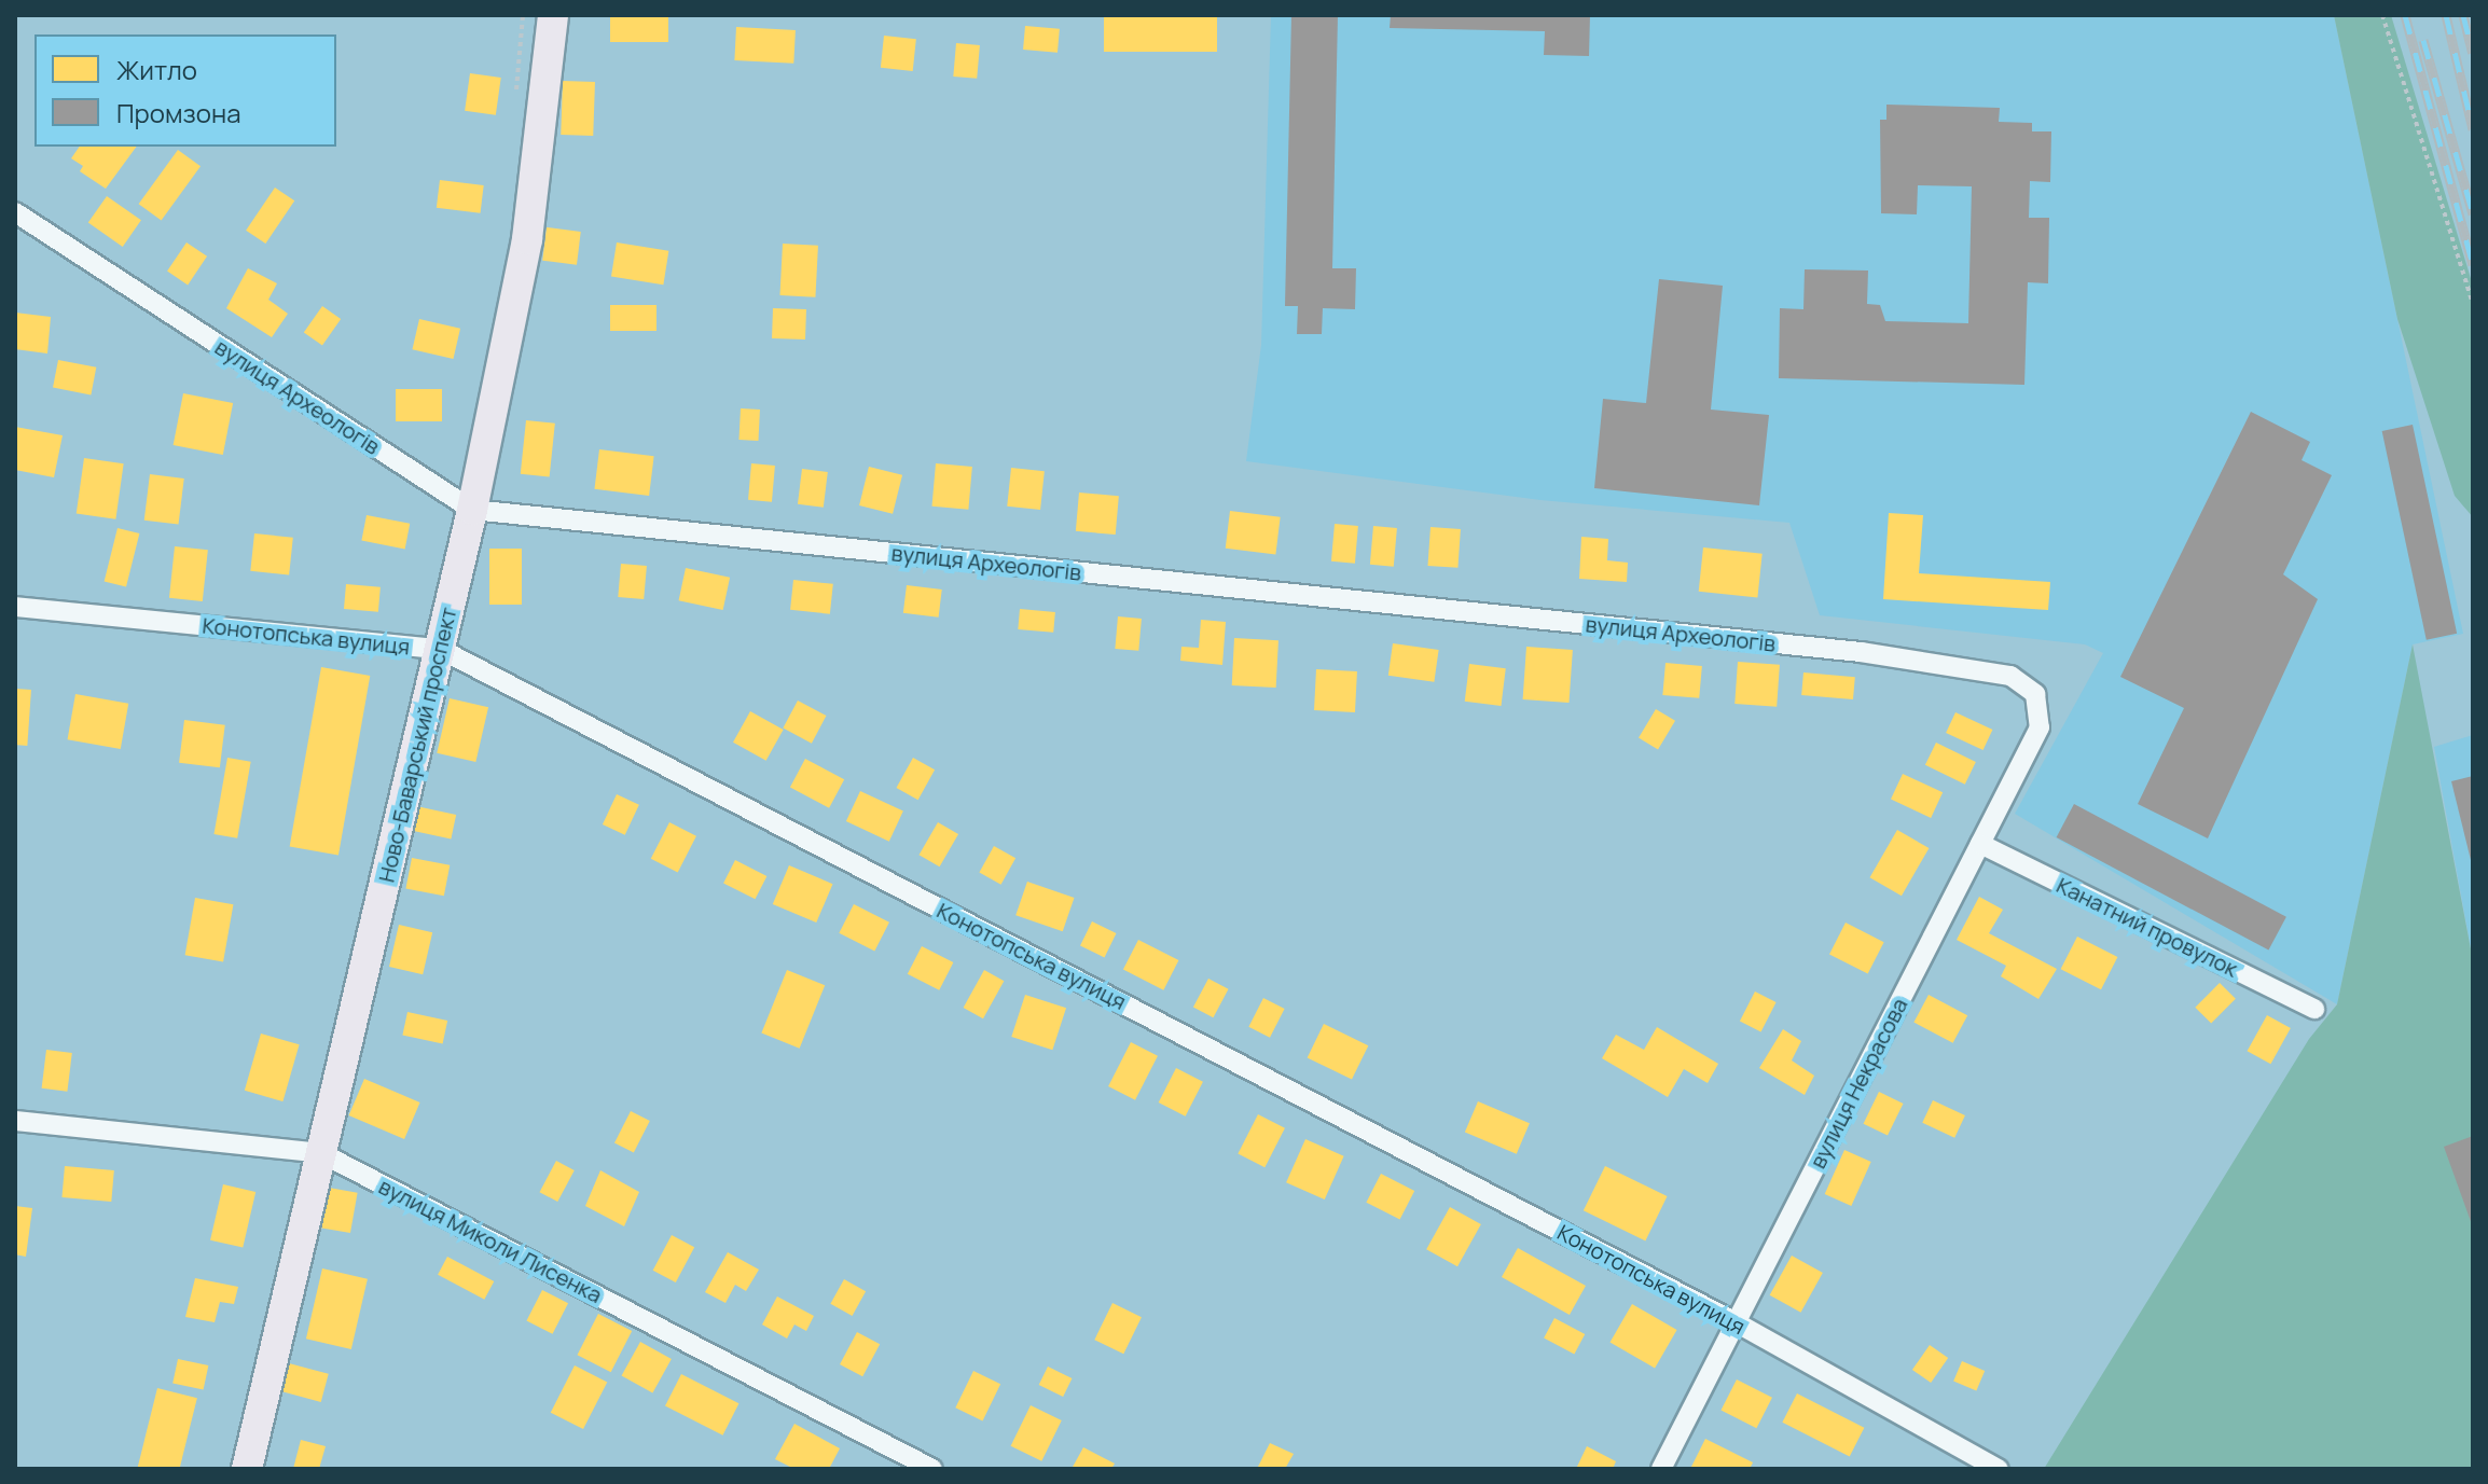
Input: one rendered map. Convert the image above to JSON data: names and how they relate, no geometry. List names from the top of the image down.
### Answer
{
  "streets": {
    "main road": ["Ново-Баварський проспект"],
    "street": [
      "вулиця Археологів",
      "Конотопська вулиця",
      "Канатний провулок",
      "вулиця Некрасова",
      "вулиця Миколи Лисенка"
    ]
  },
  "crossings": [
    ["вулиця Археологів", "Ново-Баварський проспект"],
    ["вулиця Археологів", "вулиця Некрасова"],
    ["Конотопська вулиця", "Ново-Баварський проспект"],
    ["Конотопська вулиця", "вулиця Некрасова"],
    ["Ново-Баварський проспект", "вулиця Миколи Лисенка"],
    ["Канатний провулок", "вулиця Некрасова"]
  ],
  "legend": ["Житло", "Промзона"]
}
